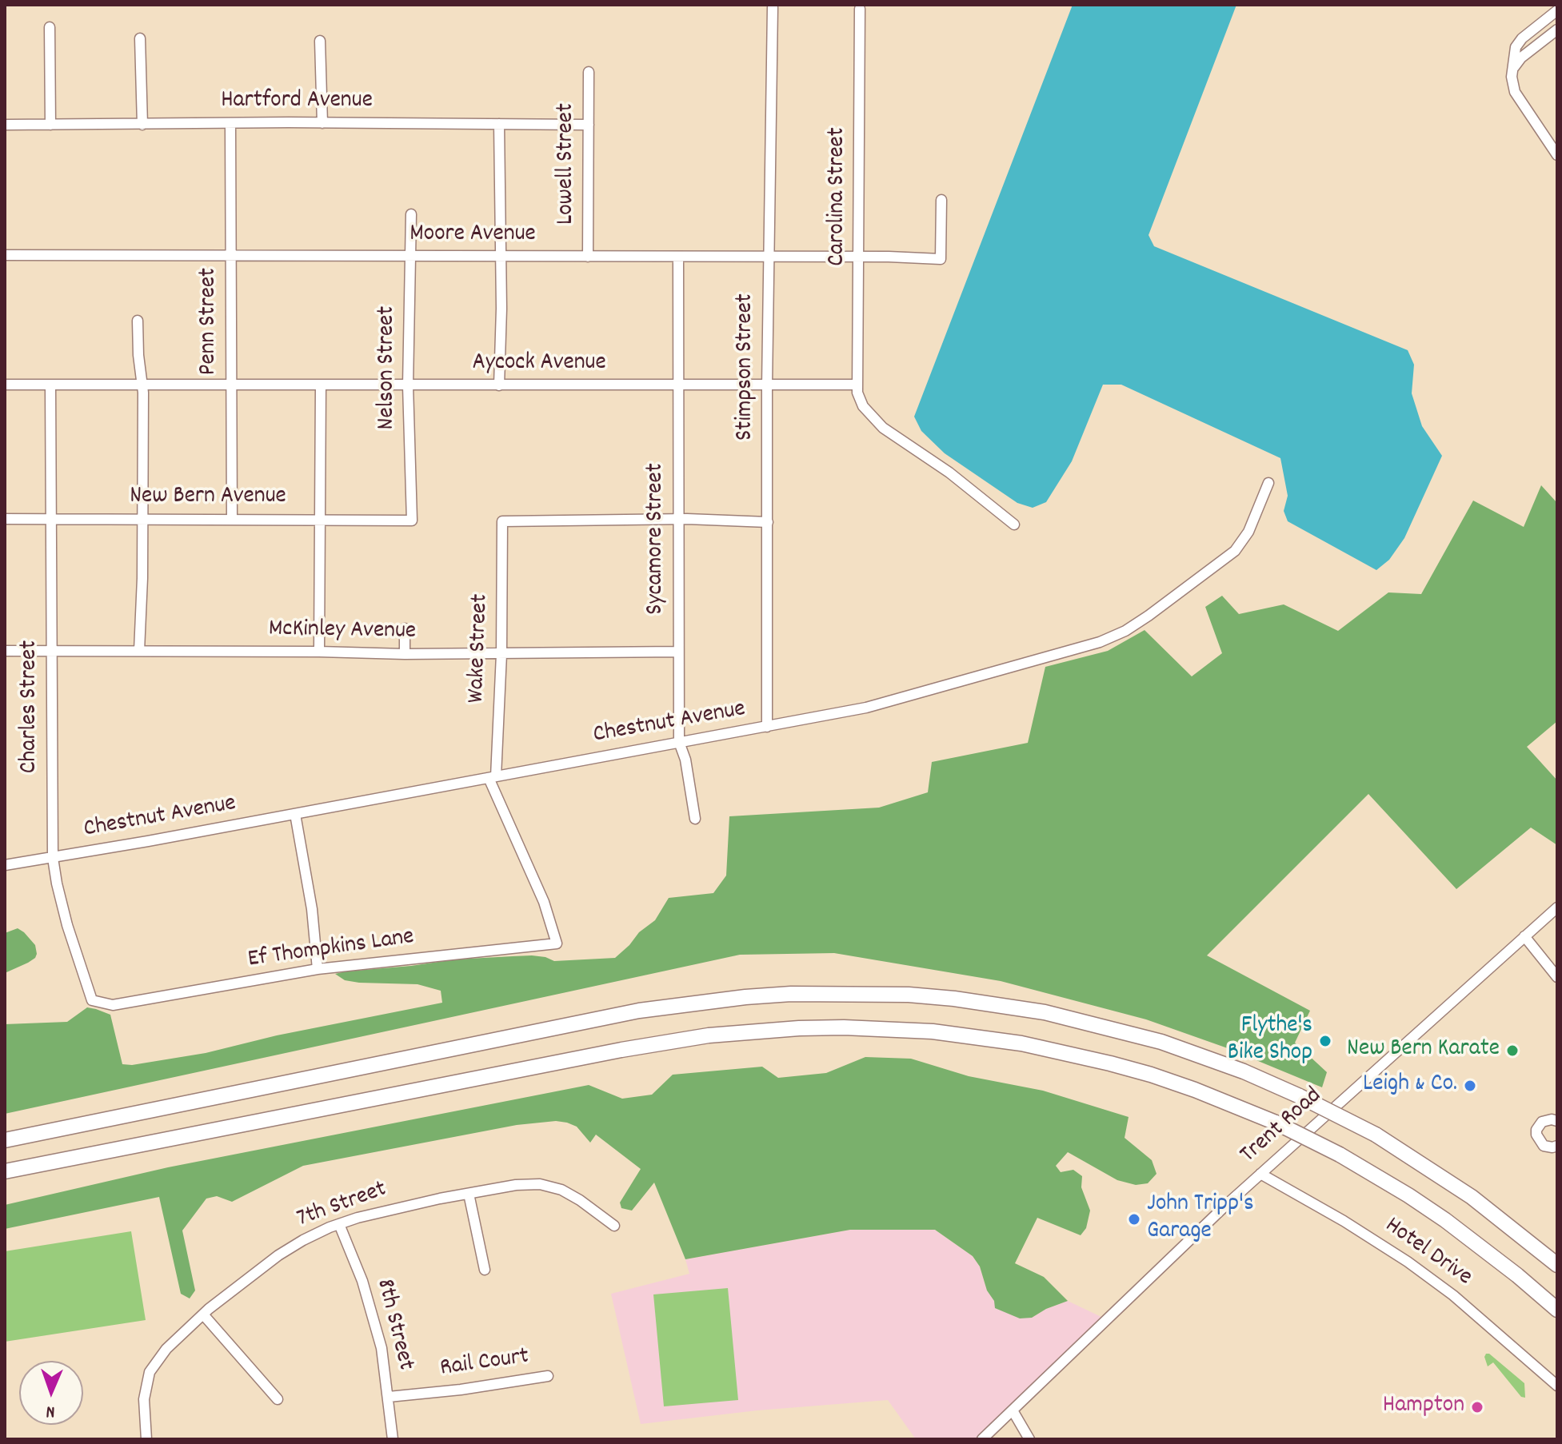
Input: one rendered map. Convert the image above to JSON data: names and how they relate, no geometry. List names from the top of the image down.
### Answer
{
  "streets": {
    "street": [
      "Hartford Avenue",
      "Lowell Street",
      "Carolina Street",
      "Moore Avenue",
      "Penn Street",
      "Aycock Avenue",
      "Stimpson Street",
      "Nelson Street",
      "New Bern Avenue",
      "Sycamore Street",
      "McKinley Avenue",
      "Wake Street",
      "Charles Street",
      "Chestnut Avenue",
      "Ef Thompkins Lane",
      "Trent Road",
      "7th Street",
      "Hotel Drive",
      "8th Street",
      "Rail Court"
    ]
  },
  "crossings": [
    ["Hartford Avenue", "Lowell Street"],
    ["Hartford Avenue", "Penn Street"],
    ["Lowell Street", "Moore Avenue"],
    ["Carolina Street", "Moore Avenue"],
    ["Carolina Street", "Aycock Avenue"],
    ["Moore Avenue", "Penn Street"],
    ["Moore Avenue", "Stimpson Street"],
    ["Moore Avenue", "Nelson Street"],
    ["Moore Avenue", "Sycamore Street"],
    ["Penn Street", "Aycock Avenue"],
    ["Penn Street", "New Bern Avenue"],
    ["Aycock Avenue", "Stimpson Street"],
    ["Aycock Avenue", "Nelson Street"],
    ["Aycock Avenue", "Sycamore Street"],
    ["Aycock Avenue", "Charles Street"],
    ["Stimpson Street", "Chestnut Avenue"],
    ["Nelson Street", "New Bern Avenue"],
    ["New Bern Avenue", "Charles Street"],
    ["Sycamore Street", "McKinley Avenue"],
    ["Sycamore Street", "Wake Street"],
    ["Sycamore Street", "Chestnut Avenue"],
    ["McKinley Avenue", "Wake Street"],
    ["McKinley Avenue", "Charles Street"],
    ["Wake Street", "Chestnut Avenue"],
    ["Wake Street", "Ef Thompkins Lane"],
    ["Charles Street", "Chestnut Avenue"],
    ["Charles Street", "Ef Thompkins Lane"],
    ["Trent Road", "Hotel Drive"],
    ["7th Street", "8th Street"],
    ["8th Street", "Rail Court"]
  ],
  "places": [
    "Flythe's Bike Shop",
    "New Bern Karate",
    "Leigh & Co.",
    "John Tripp's Garage",
    "Hampton"
  ],
  "north": "bottom"
}
